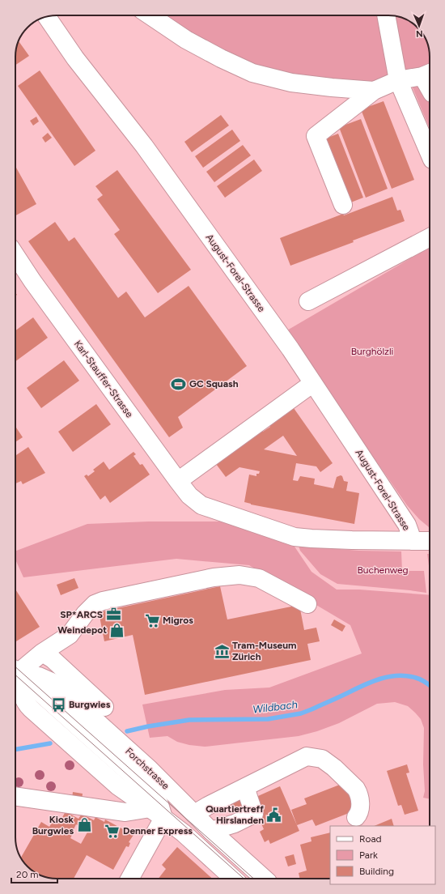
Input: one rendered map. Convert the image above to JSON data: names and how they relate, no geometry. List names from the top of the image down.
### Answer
{
  "streets": {
    "street": ["August-Forel-Strasse", "Karl-Stauffer-Strasse", "Forchstrasse"]
  },
  "crossings": [
    ["August-Forel-Strasse", "Karl-Stauffer-Strasse"]
  ],
  "water": ["Wildbach"],
  "parks": ["Burghölzli", "Buchenweg"],
  "places": {
    "sports": ["GC Squash"],
    "office": ["SP*ARCS"],
    "supermarket": ["Migros", "Denner Express"],
    "shop": ["Weindepot", "Kiosk Burgwies"],
    "museum": ["Tram-Museum Zürich"],
    "bus stop": ["Burgwies"],
    "public building": ["Quartiertreff Hirslanden"]
  },
  "legend": ["Road", "Park", "Building"],
  "scale_bar": "20 m",
  "north": "bottom"
}
